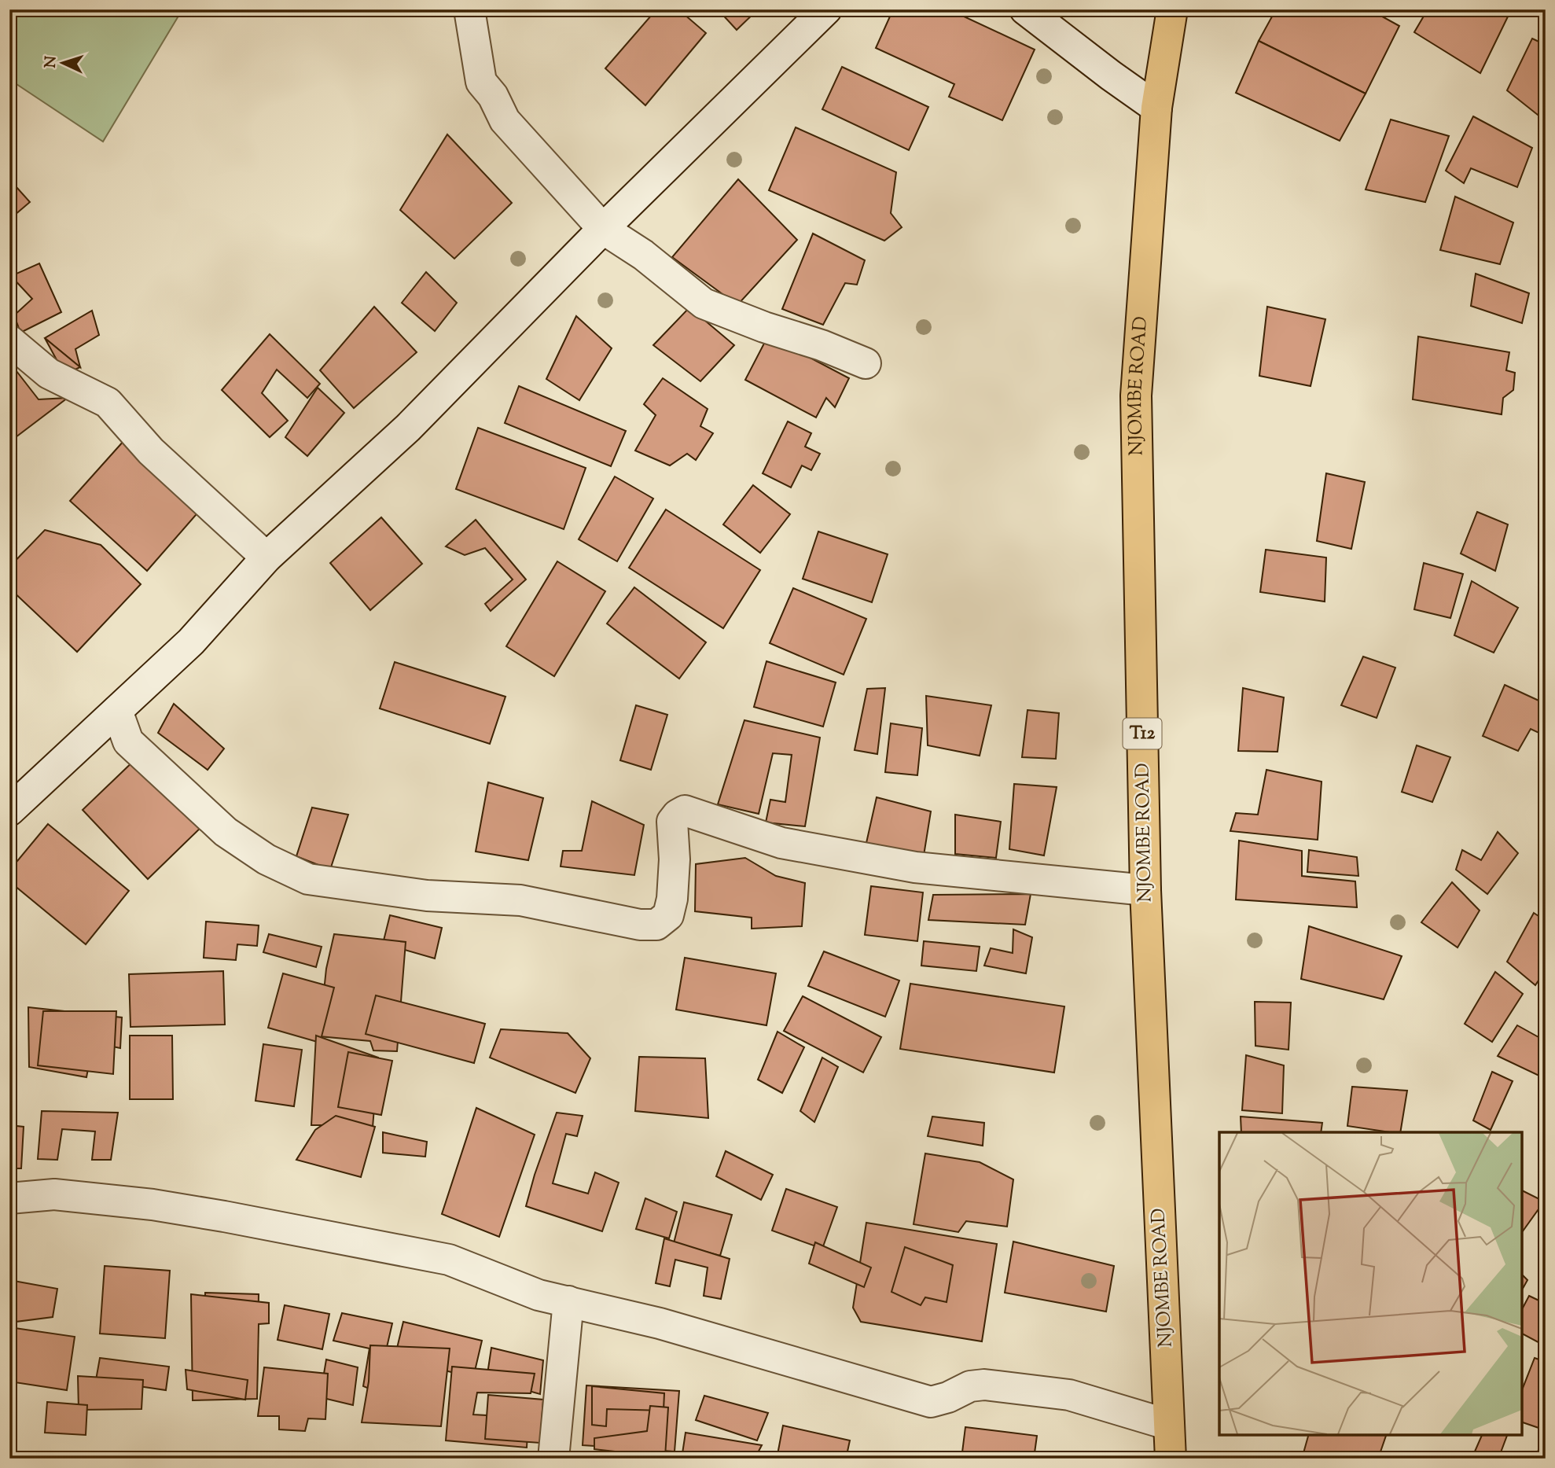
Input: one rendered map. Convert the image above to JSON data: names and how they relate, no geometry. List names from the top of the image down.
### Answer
{
  "streets": {
    "highway": ["NJOMBE ROAD", "T12"]
  },
  "north": "left"
}
